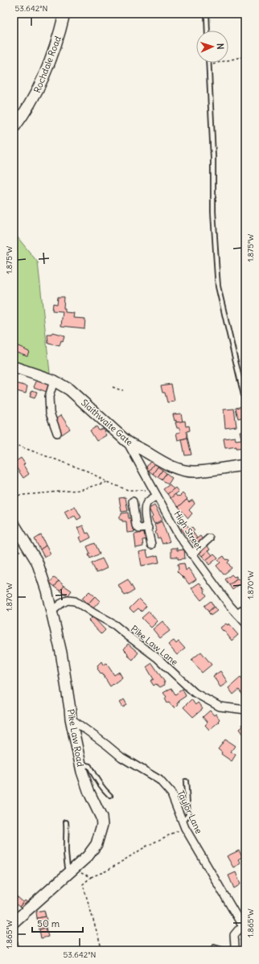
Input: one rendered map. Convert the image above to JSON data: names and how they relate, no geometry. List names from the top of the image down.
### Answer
{
  "streets": {
    "street": [
      "Rochdale Road",
      "Slaithwaite Gate",
      "High Street",
      "Pike Law Lane",
      "Pike Law Road",
      "Taylor Lane"
    ]
  },
  "crossings": [
    ["Slaithwaite Gate", "High Street"],
    ["Pike Law Lane", "Pike Law Road"],
    ["Pike Law Road", "Taylor Lane"]
  ],
  "scale_bar": "50 m",
  "north": "right",
  "coordinates": [
    "53.642°N",
    "1.875°W",
    "1.870°W",
    "1.865°W"
  ]
}
